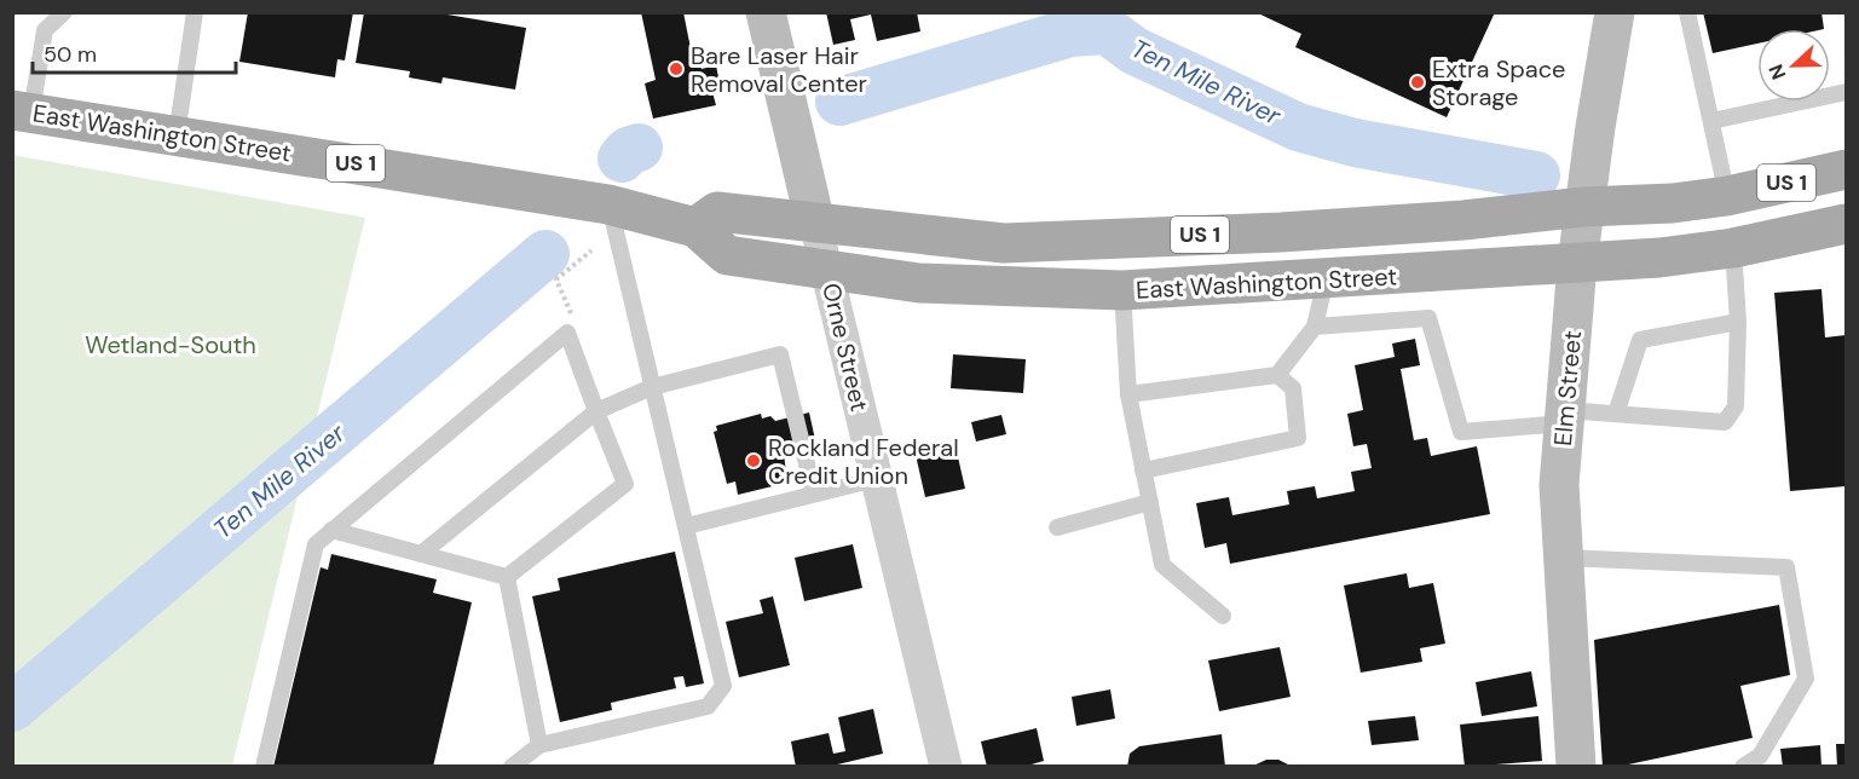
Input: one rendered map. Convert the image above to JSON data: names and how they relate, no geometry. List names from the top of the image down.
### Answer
{
  "streets": {
    "main road": [
      "East Washington Street",
      "US 1",
      "Orne Street",
      "Elm Street"
    ]
  },
  "crossings": [
    ["East Washington Street", "US 1"],
    ["East Washington Street", "Orne Street"],
    ["East Washington Street", "Elm Street"],
    ["US 1", "Orne Street"],
    ["US 1", "Elm Street"]
  ],
  "water": ["Ten Mile River"],
  "parks": ["Wetland-South"],
  "places": ["Bare Laser Hair Removal Center", "Extra Space Storage", "Rockland Federal Credit Union"],
  "scale_bar": "50 m",
  "north": "left"
}
